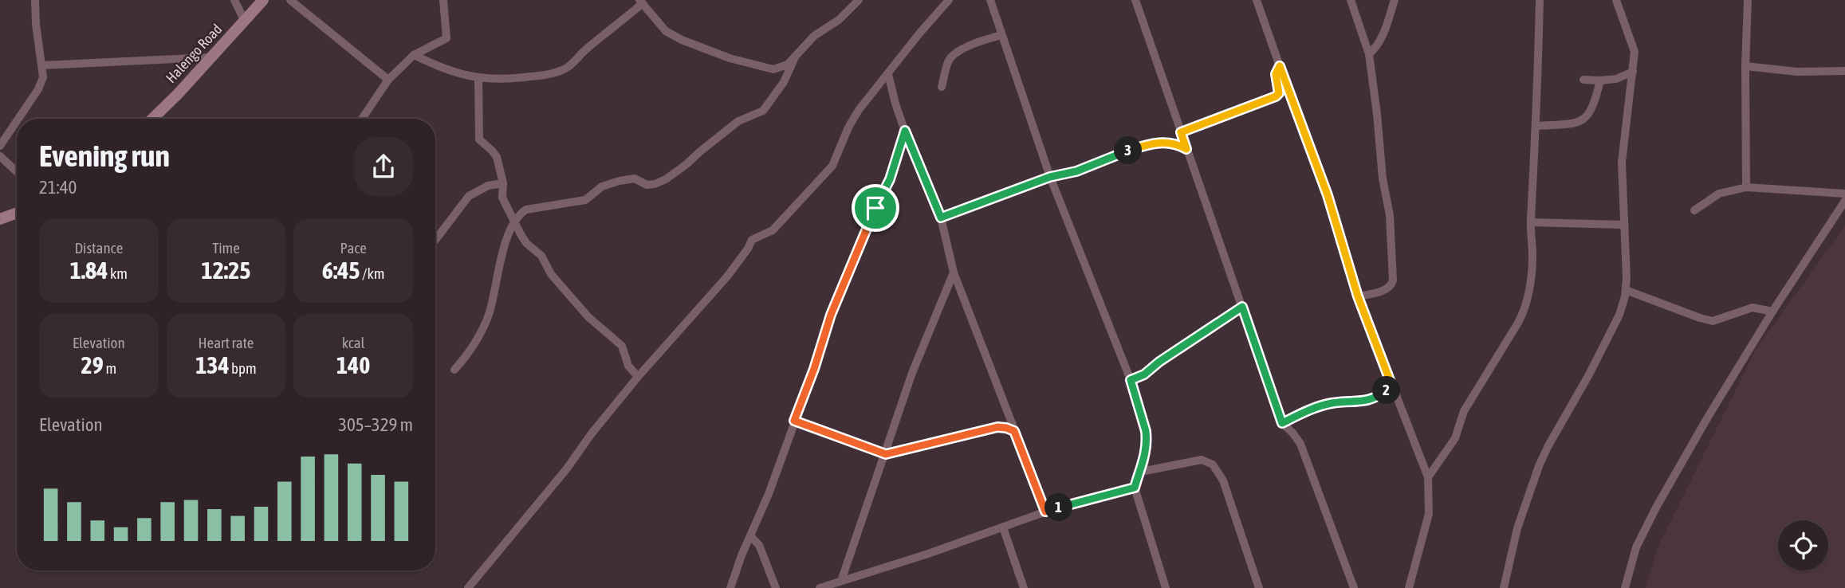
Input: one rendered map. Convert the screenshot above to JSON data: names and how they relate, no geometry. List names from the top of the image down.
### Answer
{
  "streets": {
    "street": ["Halengo Road"]
  },
  "page": {
    "heading": ["Evening run", "21:40"],
    "pins": ["3", "2", "1"],
    "stats": [
      ["Distance", "1.84 km"],
      ["Time", "12:25"],
      ["Pace", "6:45 /km"],
      ["Elevation", "29 m"],
      ["Heart rate", "134 bpm"],
      ["kcal", "140"]
    ],
    "chart": ["Elevation", "305–329 m"]
  }
}
